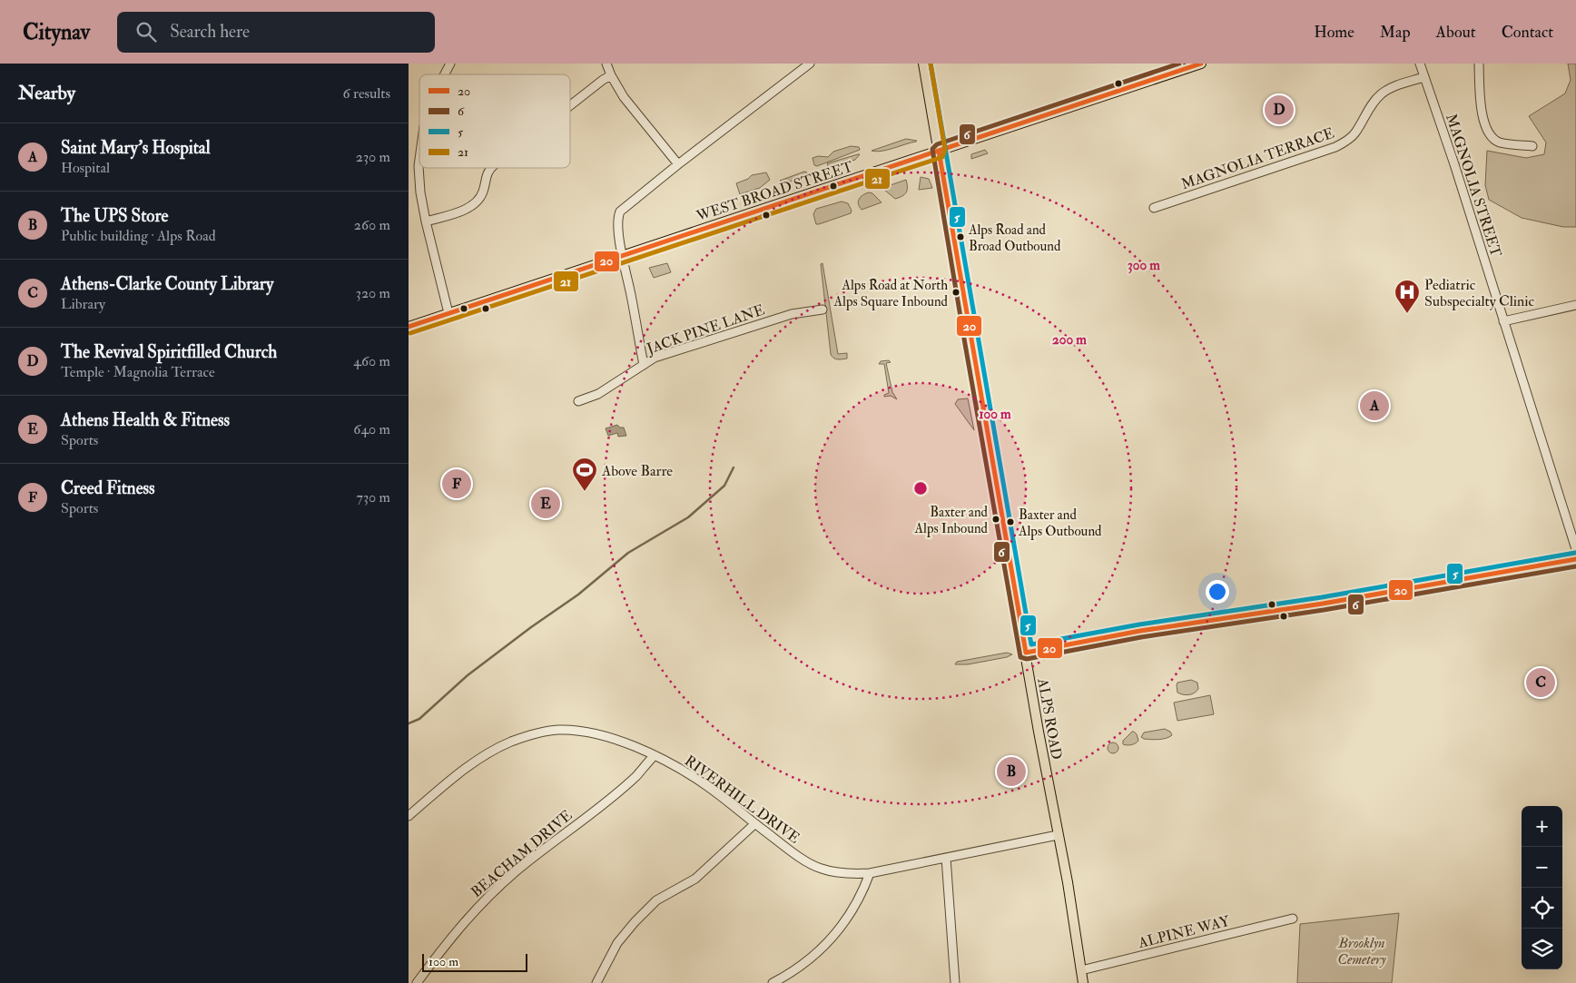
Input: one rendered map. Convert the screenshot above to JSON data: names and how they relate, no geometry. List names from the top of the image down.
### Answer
{
  "streets": {
    "main road": ["WEST BROAD STREET", "ALPS ROAD"],
    "street": [
      "MAGNOLIA TERRACE",
      "MAGNOLIA STREET",
      "JACK PINE LANE",
      "RIVERHILL DRIVE",
      "BEACHAM DRIVE",
      "ALPINE WAY"
    ]
  },
  "crossings": [
    ["MAGNOLIA TERRACE", "MAGNOLIA STREET"],
    ["WEST BROAD STREET", "ALPS ROAD"],
    ["ALPS ROAD", "RIVERHILL DRIVE"],
    ["ALPS ROAD", "ALPINE WAY"],
    ["RIVERHILL DRIVE", "BEACHAM DRIVE"]
  ],
  "parks": ["Brooklyn Cemetery"],
  "places": {
    "other": [
      "Alps Road and Broad Outbound",
      "Alps Road at North Alps Square Inbound",
      "Baxter and Alps Inbound",
      "Baxter and Alps Outbound"
    ],
    "hospital": ["Pediatric Subspecialty Clinic"],
    "sports": ["Above Barre"]
  },
  "lines": [
    "transit line 20",
    "transit line 6",
    "transit line 5",
    "transit line 21"
  ],
  "legend": [
    "20",
    "6",
    "5",
    "21"
  ],
  "scale_bar": "100 m",
  "page": {
    "header": "Citynav",
    "search": "Search here",
    "nav": [
      "Home",
      "Map",
      "About",
      "Contact"
    ],
    "heading": ["Nearby", "6 results"],
    "pins": [
      "D",
      "A",
      "F",
      "E",
      "C",
      "B"
    ],
    "list": [
      {
        "mark": "A",
        "name": "Saint Mary's Hospital",
        "note": "Hospital",
        "value": "230 m"
      },
      {
        "mark": "B",
        "name": "The UPS Store",
        "note": "Public building · Alps Road",
        "value": "260 m"
      },
      {
        "mark": "C",
        "name": "Athens-Clarke County Library",
        "note": "Library",
        "value": "320 m"
      },
      {
        "mark": "D",
        "name": "The Revival Spiritfilled Church",
        "note": "Temple · Magnolia Terrace",
        "value": "460 m"
      },
      {
        "mark": "E",
        "name": "Athens Health & Fitness",
        "note": "Sports",
        "value": "640 m"
      },
      {
        "mark": "F",
        "name": "Creed Fitness",
        "note": "Sports",
        "value": "730 m"
      }
    ],
    "map_buttons": ["+", "−"],
    "scale": "100 m"
  },
  "rings": ["300 m", "200 m", "100 m"]
}
